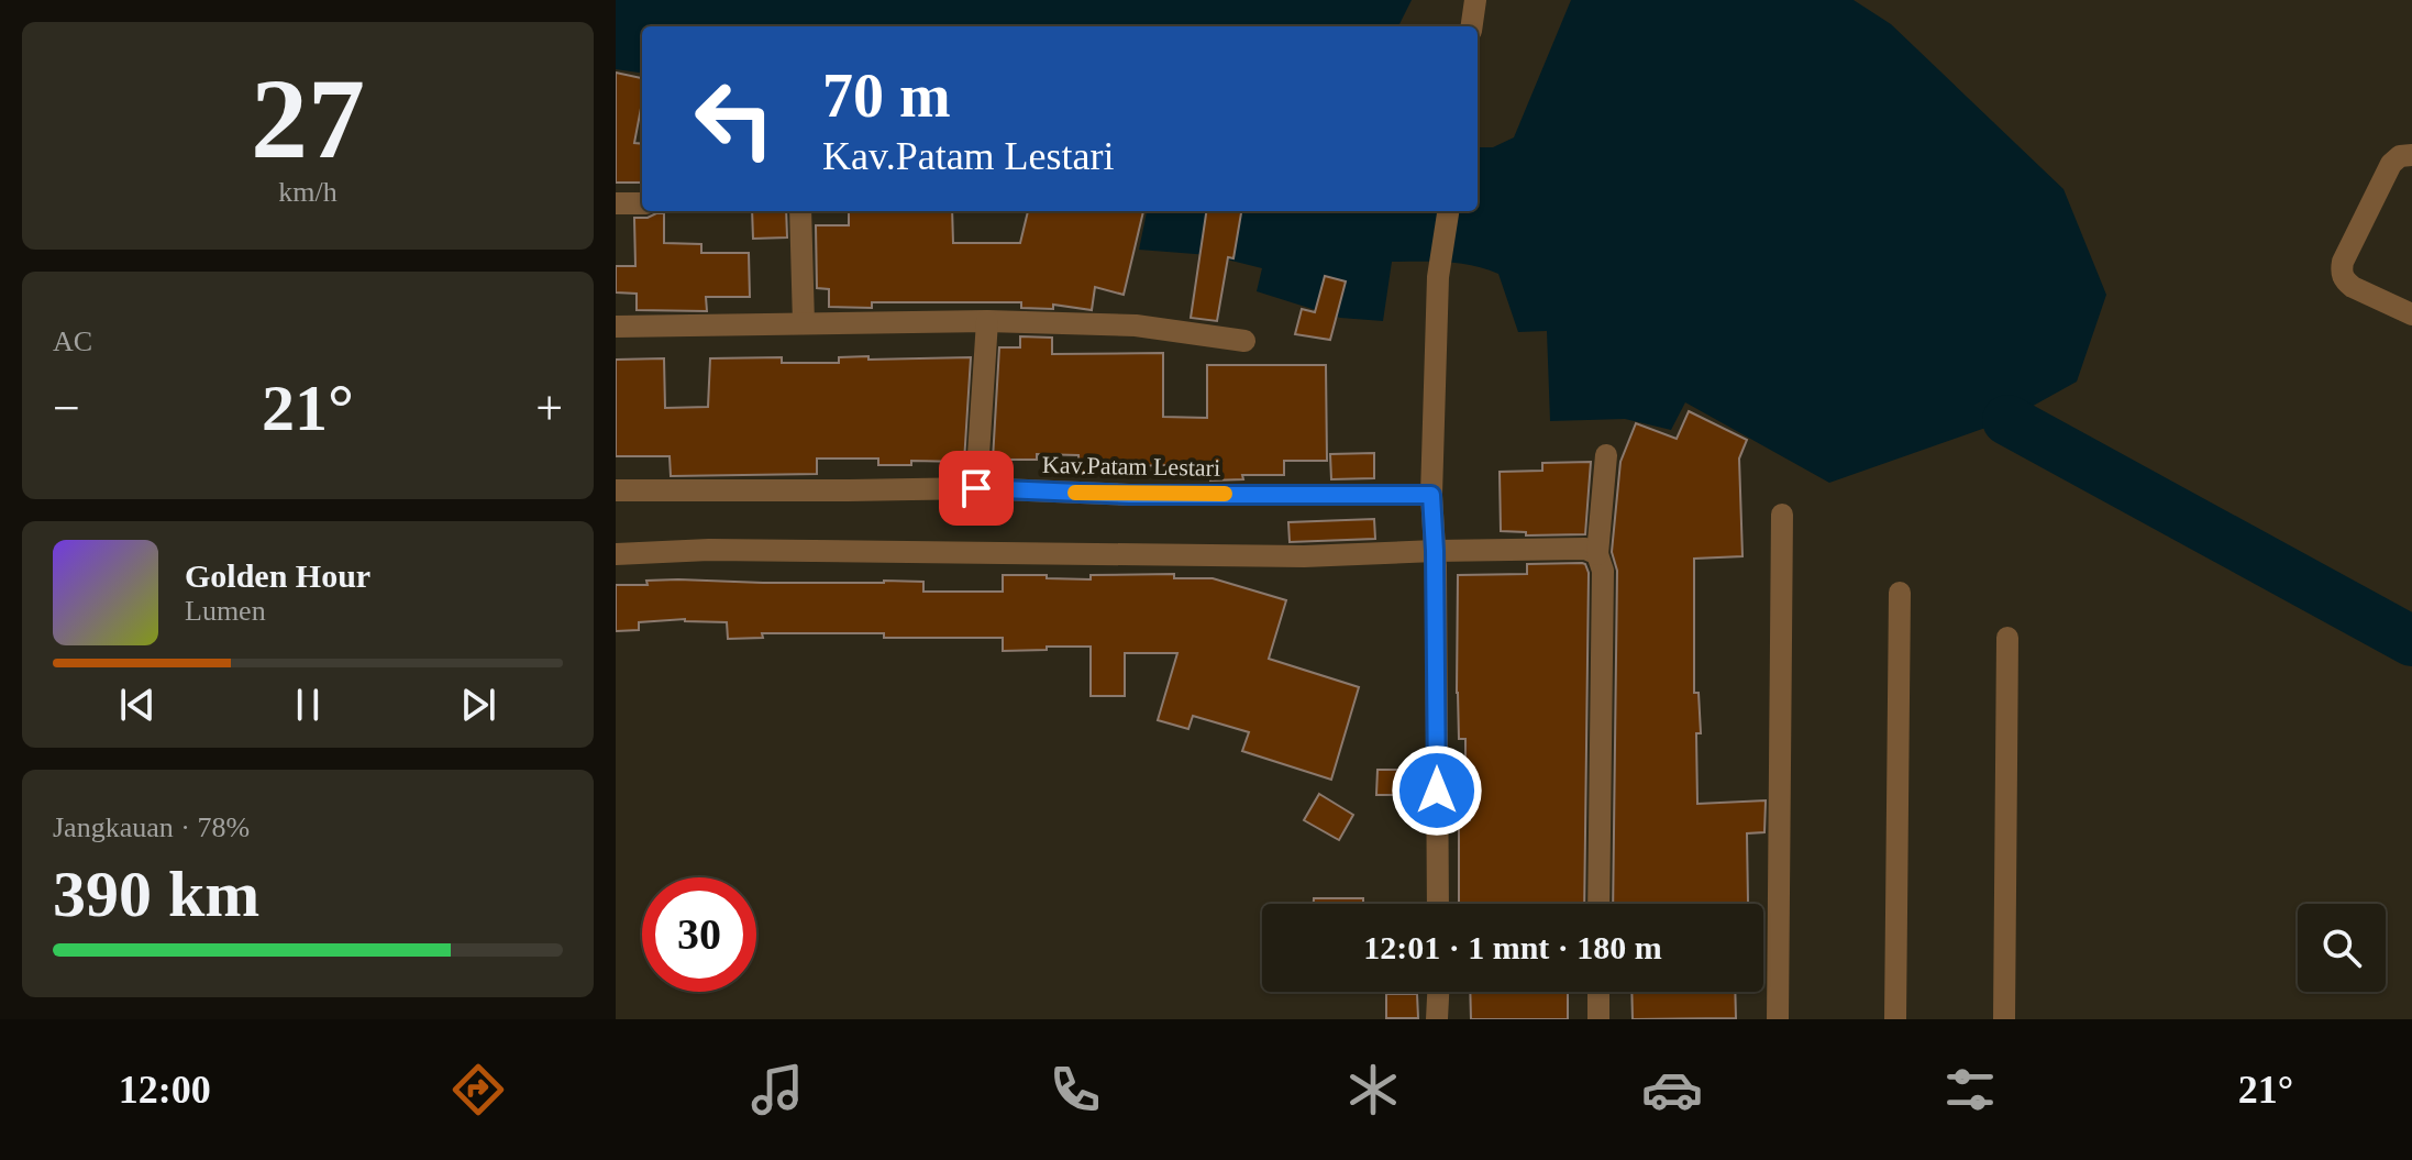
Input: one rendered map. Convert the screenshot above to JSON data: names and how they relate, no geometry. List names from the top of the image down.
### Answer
{
  "streets": {
    "street": ["Kav.Patam Lestari"]
  },
  "page": {
    "tile": [
      ["27", "km/h"],
      "AC",
      ["Jangkauan · 78%", "390 km"]
    ],
    "turn": ["70 m", "Kav.Patam Lestari"],
    "heat": ["−", "21°", "+"],
    "song": ["Golden Hour", "Lumen"],
    "limit": "30",
    "trip": "12:01 · 1 mnt · 180 m",
    "tabs": ["12:00", "21°"]
  }
}
